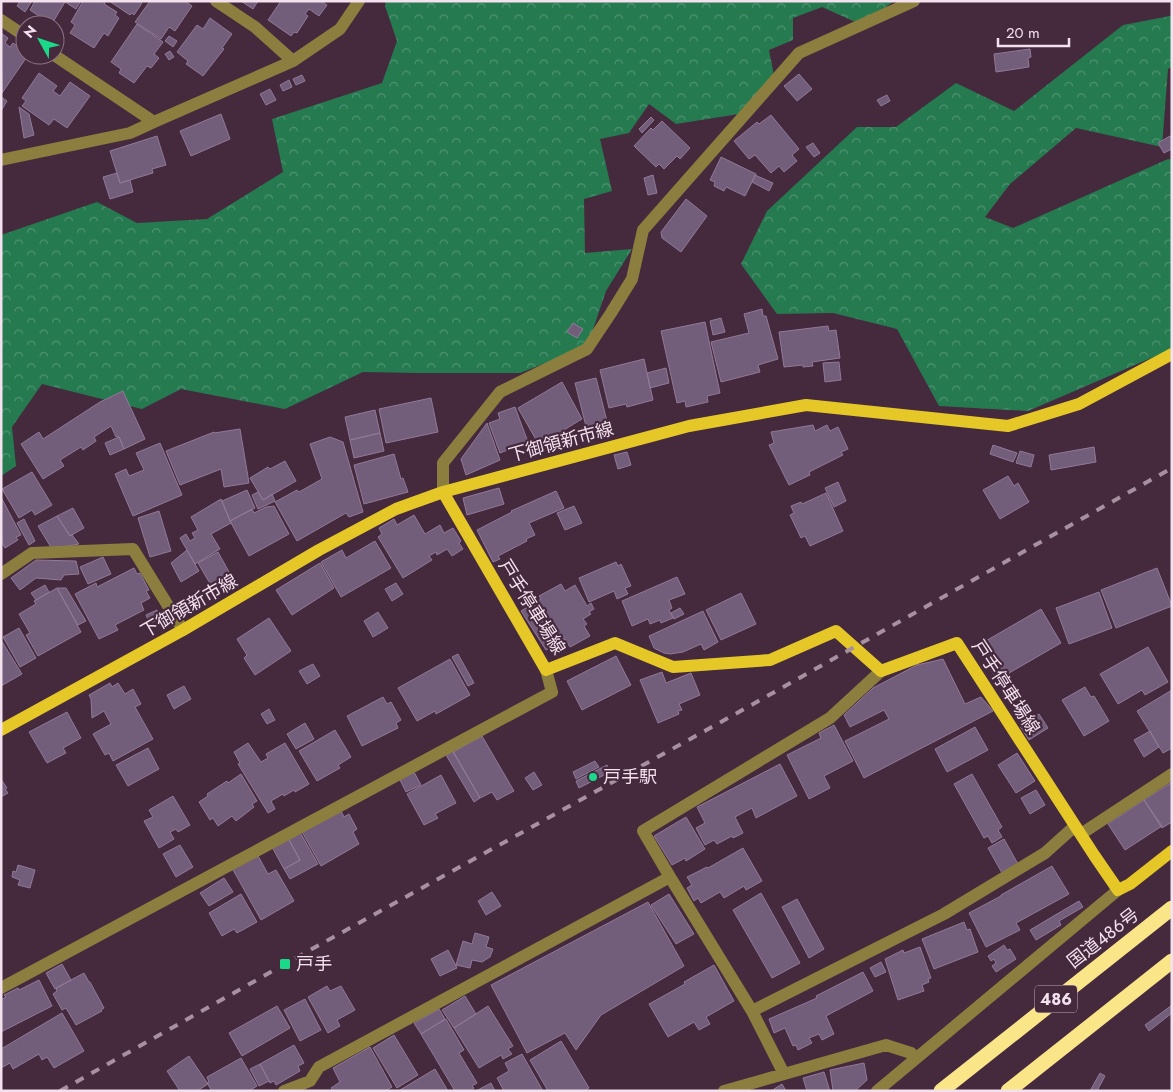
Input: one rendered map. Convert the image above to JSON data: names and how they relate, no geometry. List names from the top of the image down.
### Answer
{
  "streets": {
    "highway": ["国道486号", "486"],
    "main road": ["下御領新市線", "戸手停車場線"]
  },
  "crossings": [
    ["下御領新市線", "戸手停車場線"]
  ],
  "places": {
    "other": ["戸手駅"],
    "transit": ["戸手"]
  },
  "scale_bar": "20 m",
  "north": "top left"
}
